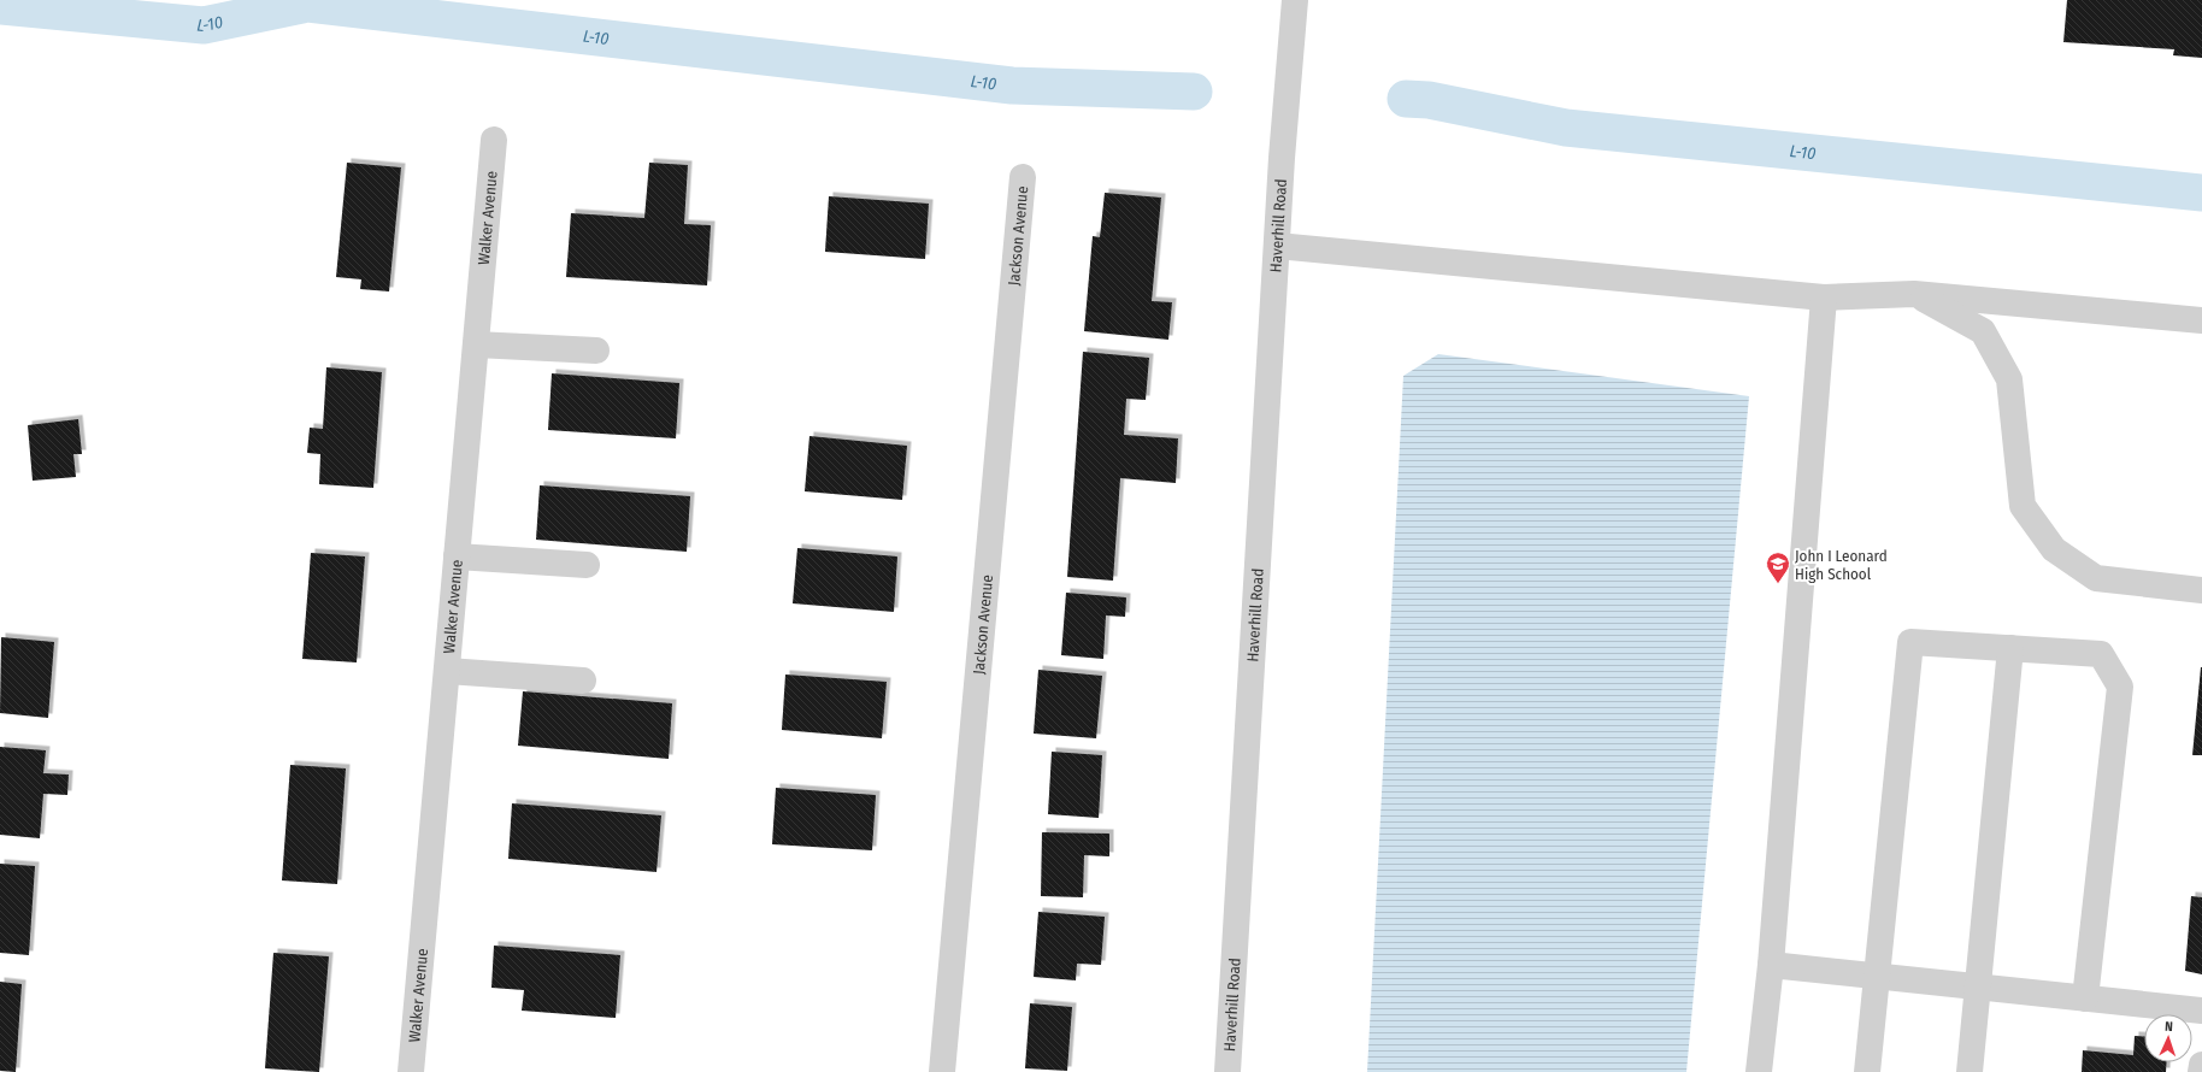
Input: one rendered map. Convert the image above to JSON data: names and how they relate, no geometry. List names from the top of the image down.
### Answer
{
  "streets": {
    "street": ["Walker Avenue", "Haverhill Road", "Jackson Avenue"]
  },
  "water": ["L-10"],
  "places": {
    "school or university": ["John I Leonard High School"]
  },
  "north": "top"
}
